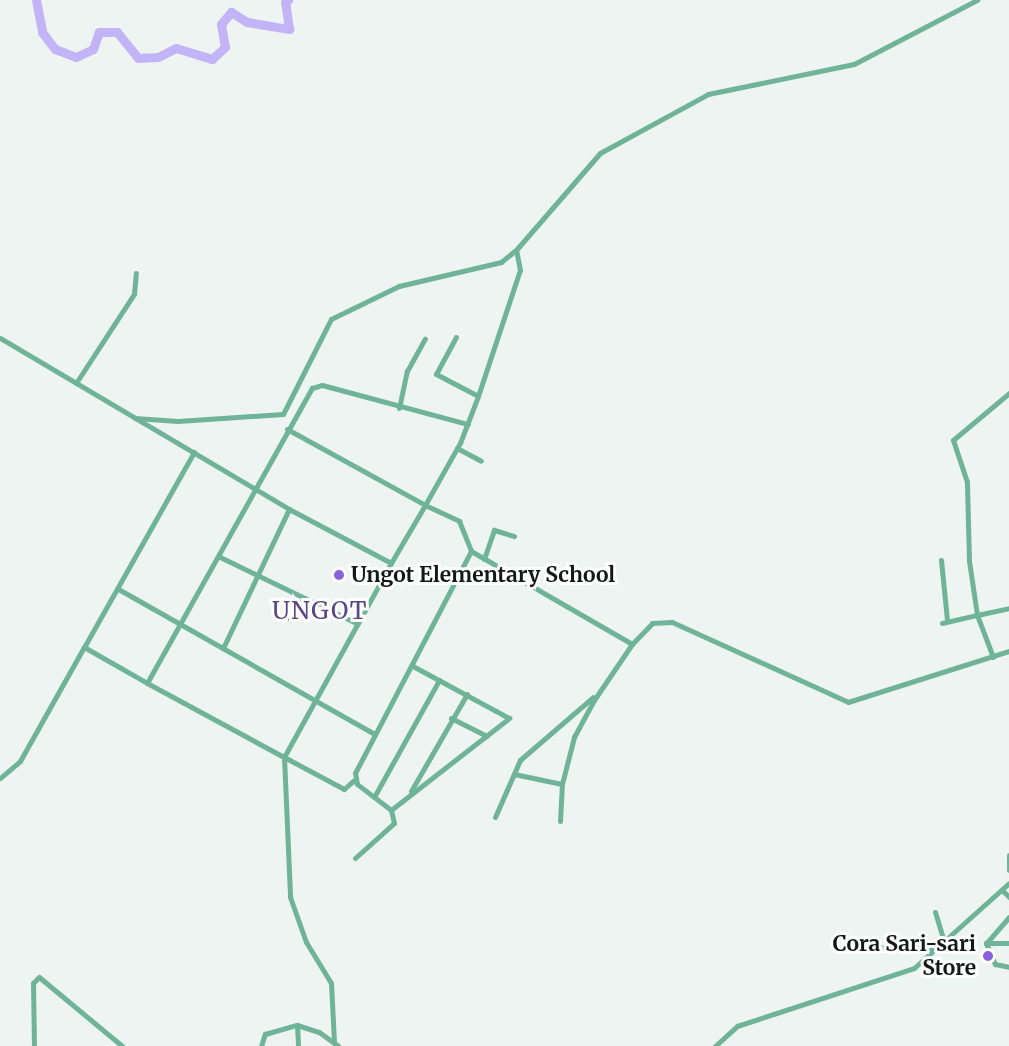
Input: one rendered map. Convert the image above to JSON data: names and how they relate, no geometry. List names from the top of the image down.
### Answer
{
  "districts": ["UNGOT"],
  "places": ["Ungot Elementary School", "Cora Sari-sari Store"]
}
